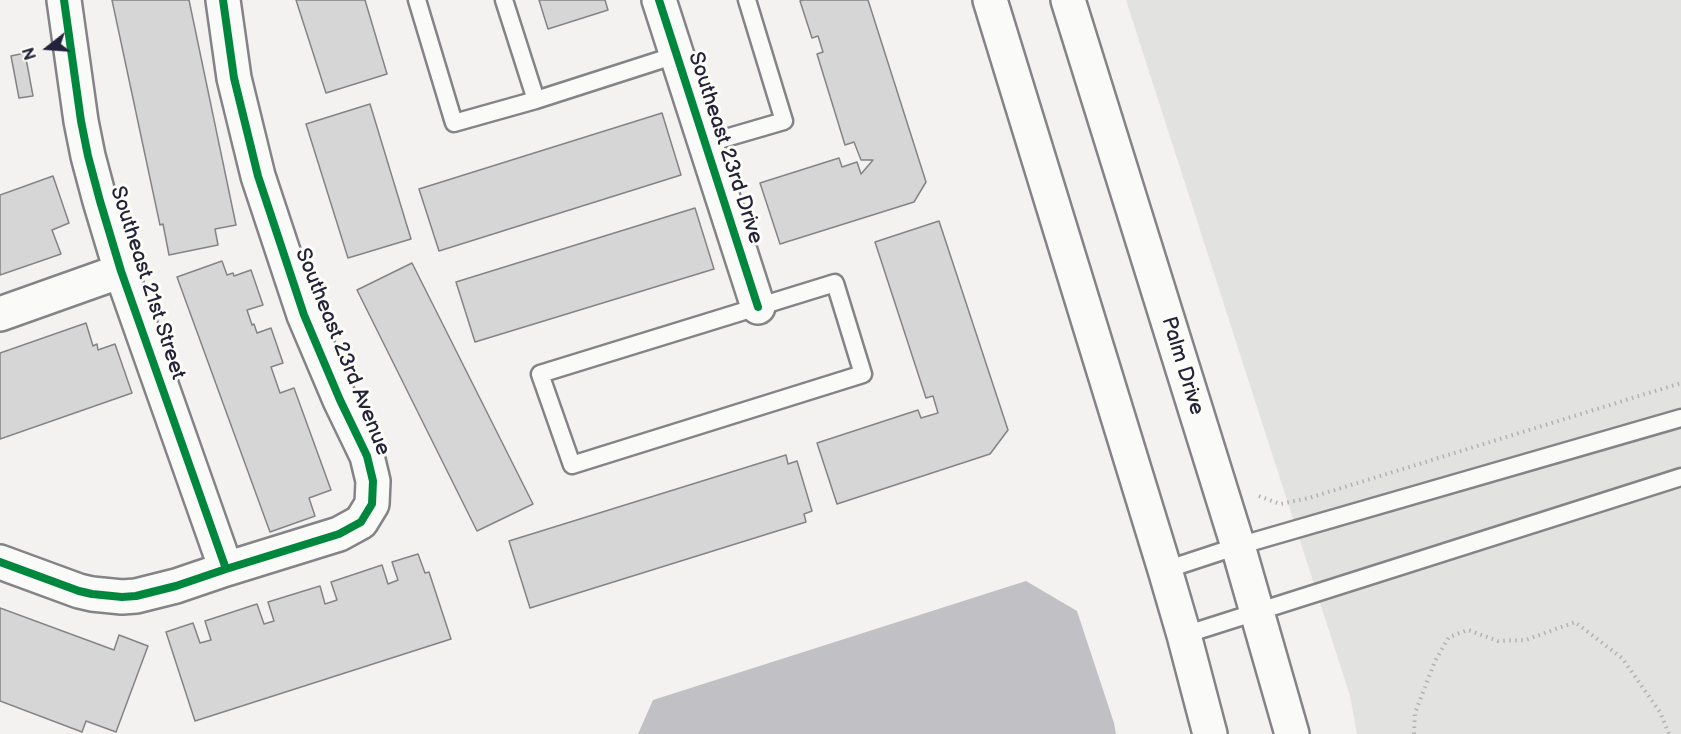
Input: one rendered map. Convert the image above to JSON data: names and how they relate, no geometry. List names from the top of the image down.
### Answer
{
  "streets": {
    "street": [
      "Southeast 23rd Drive",
      "Southeast 21st Street",
      "Southeast 23rd Avenue",
      "Palm Drive"
    ]
  },
  "crossings": [
    ["Southeast 21st Street", "Southeast 23rd Avenue"]
  ],
  "north": "left"
}
